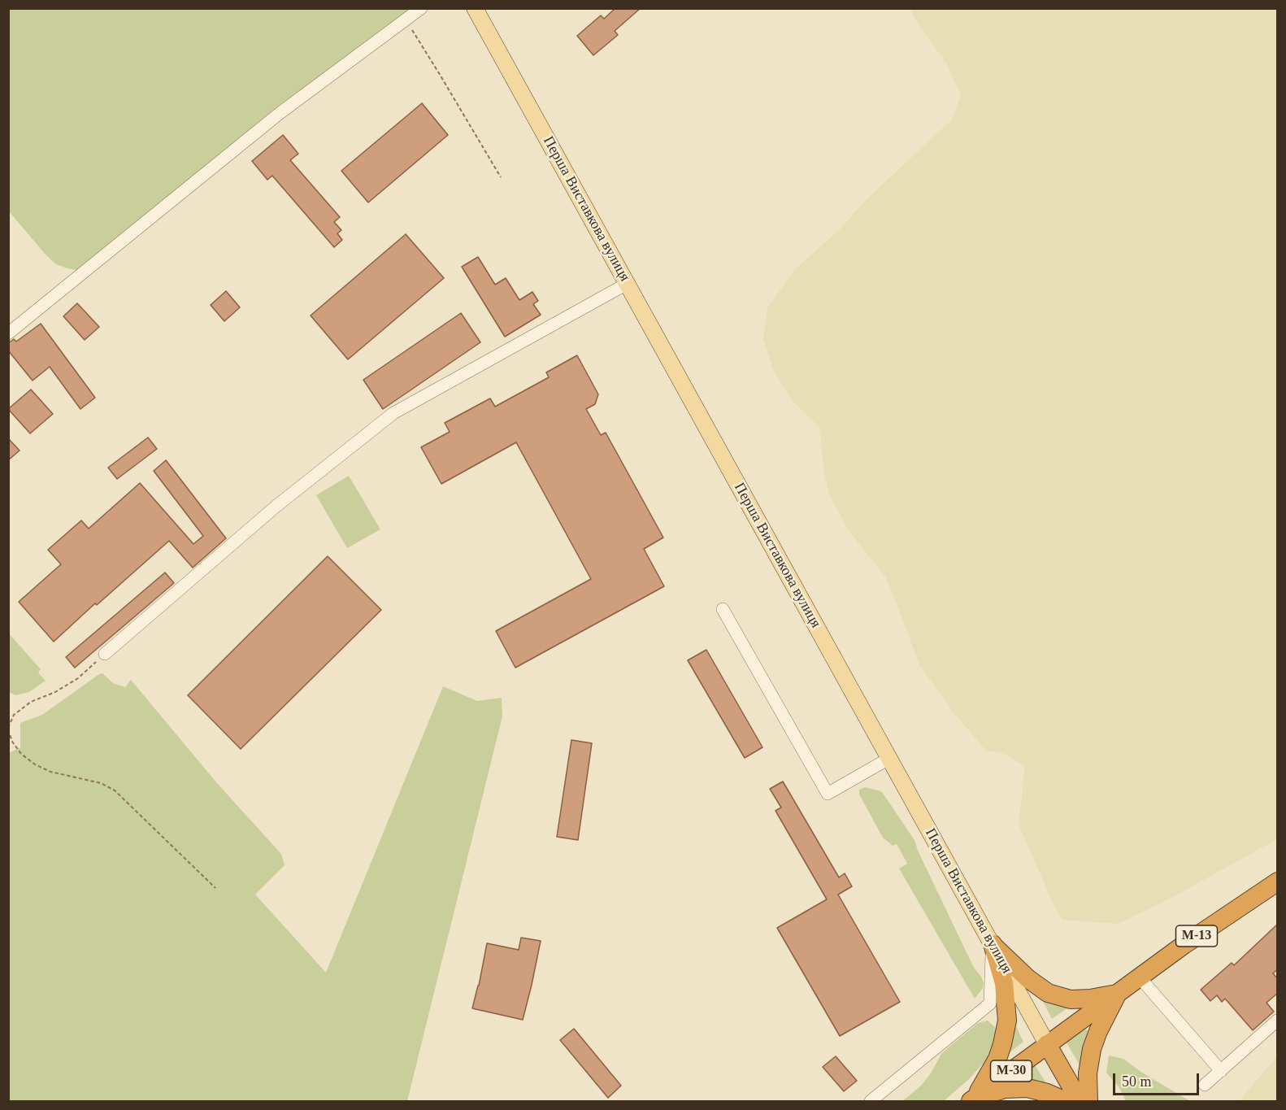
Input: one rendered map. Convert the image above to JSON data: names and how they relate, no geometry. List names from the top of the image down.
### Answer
{
  "streets": {
    "highway": ["Перша Виставкова вулиця", "М-13", "М-30"]
  },
  "crossings": [
    ["Перша Виставкова вулиця", "М-13"],
    ["Перша Виставкова вулиця", "М-30"],
    ["М-13", "М-30"]
  ],
  "scale_bar": "50 m"
}
